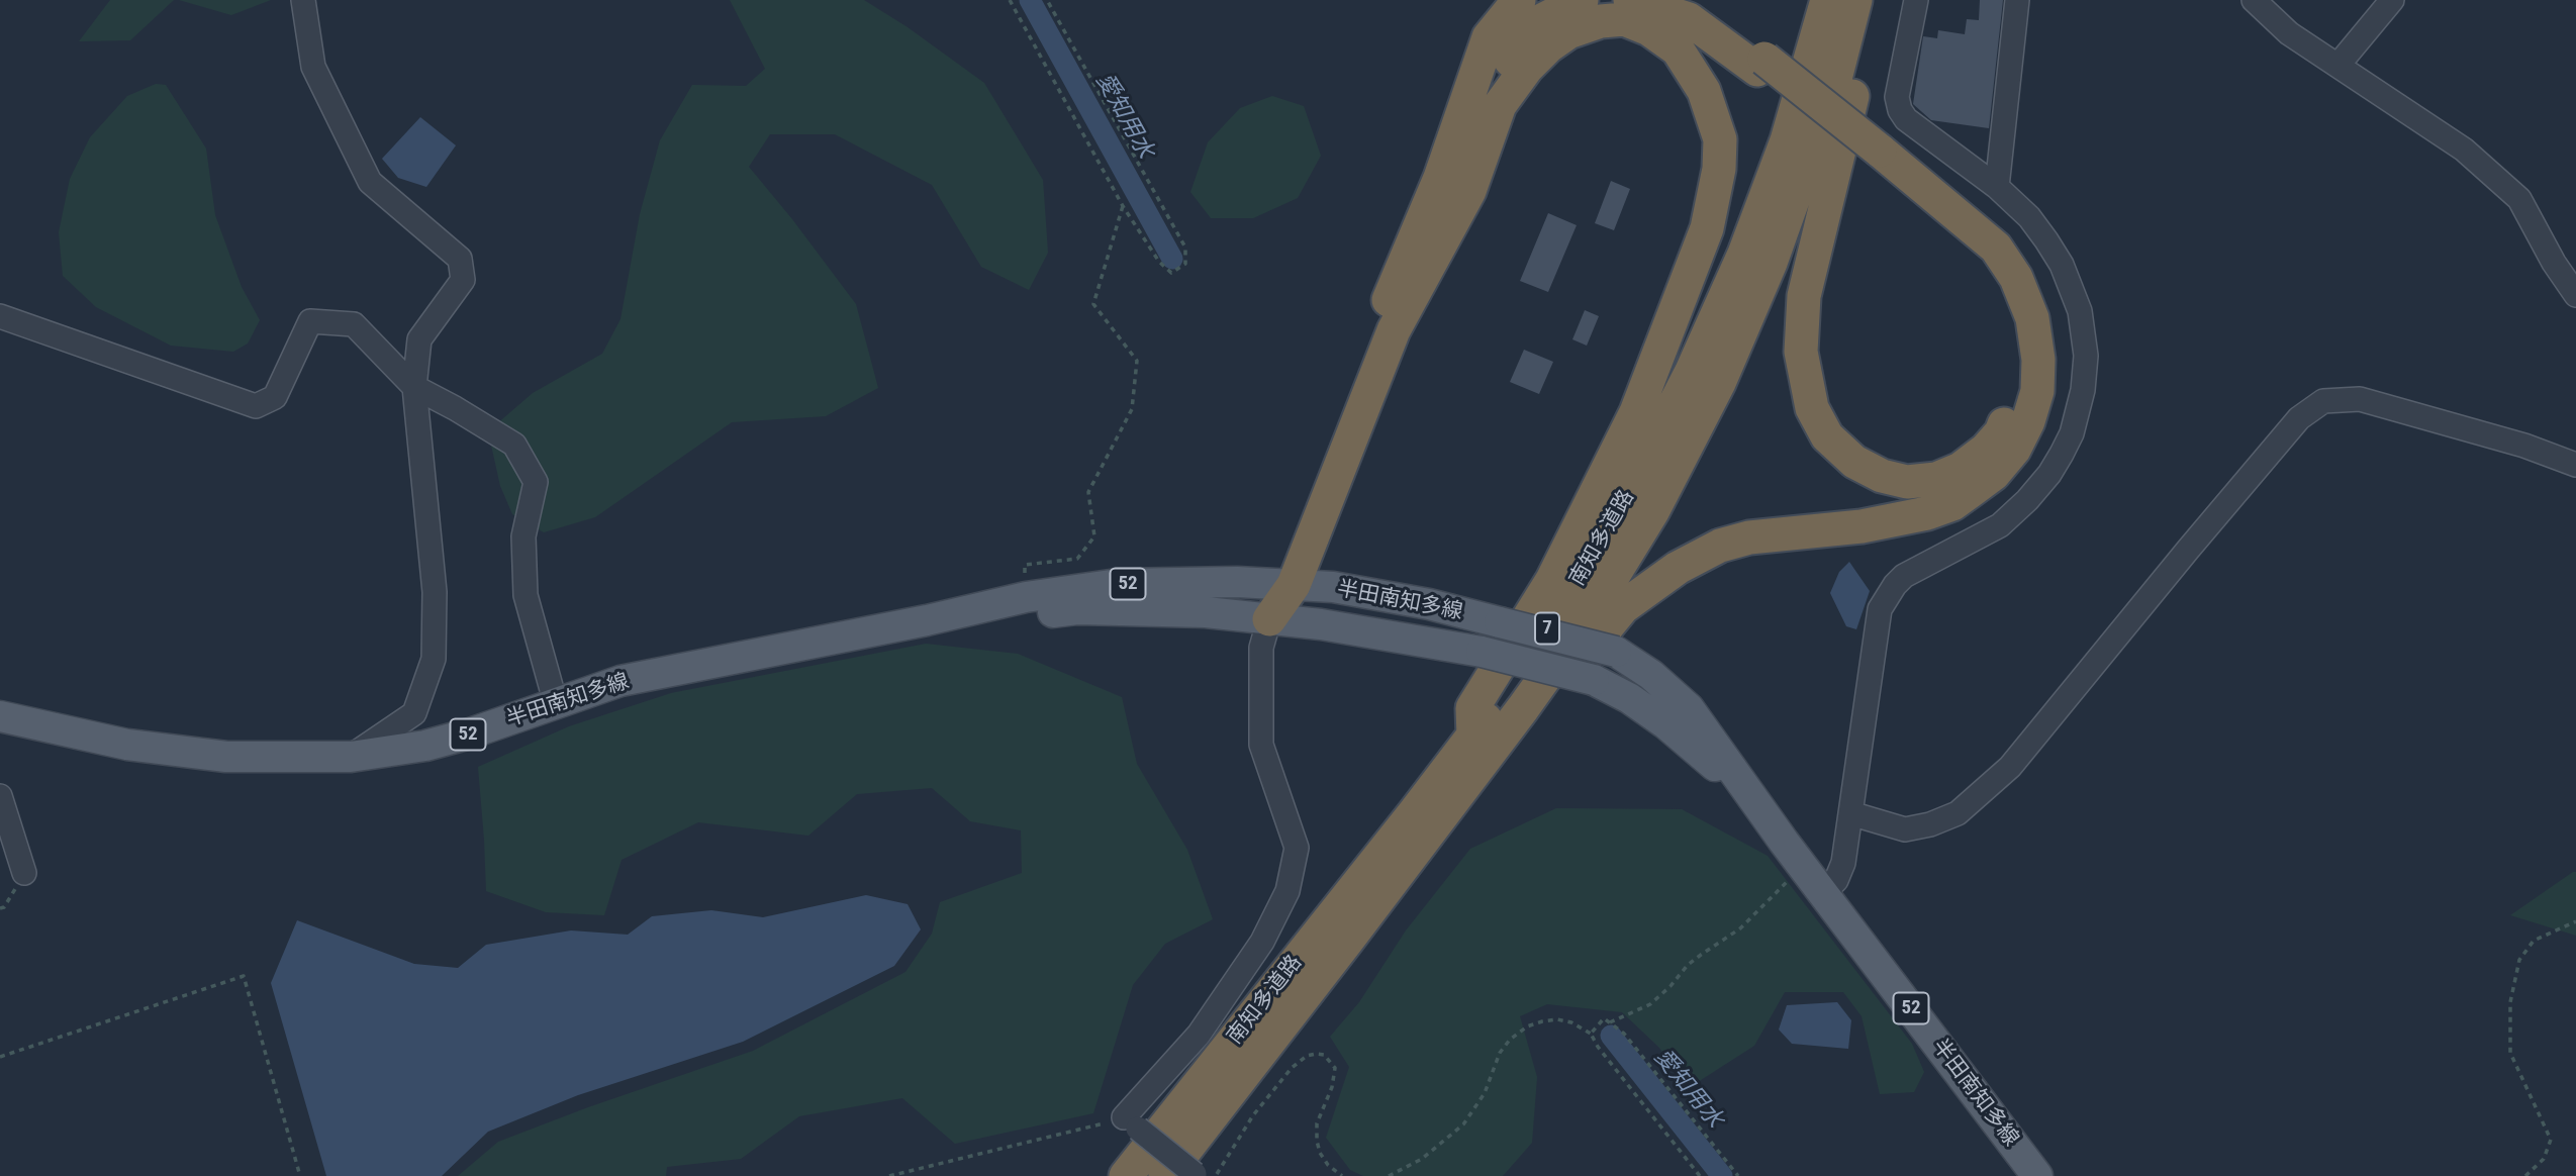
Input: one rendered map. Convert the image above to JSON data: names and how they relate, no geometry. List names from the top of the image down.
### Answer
{
  "streets": {
    "highway": ["南知多道路", "7"],
    "main road": ["52", "半田南知多線"]
  },
  "water": ["愛知用水"]
}
